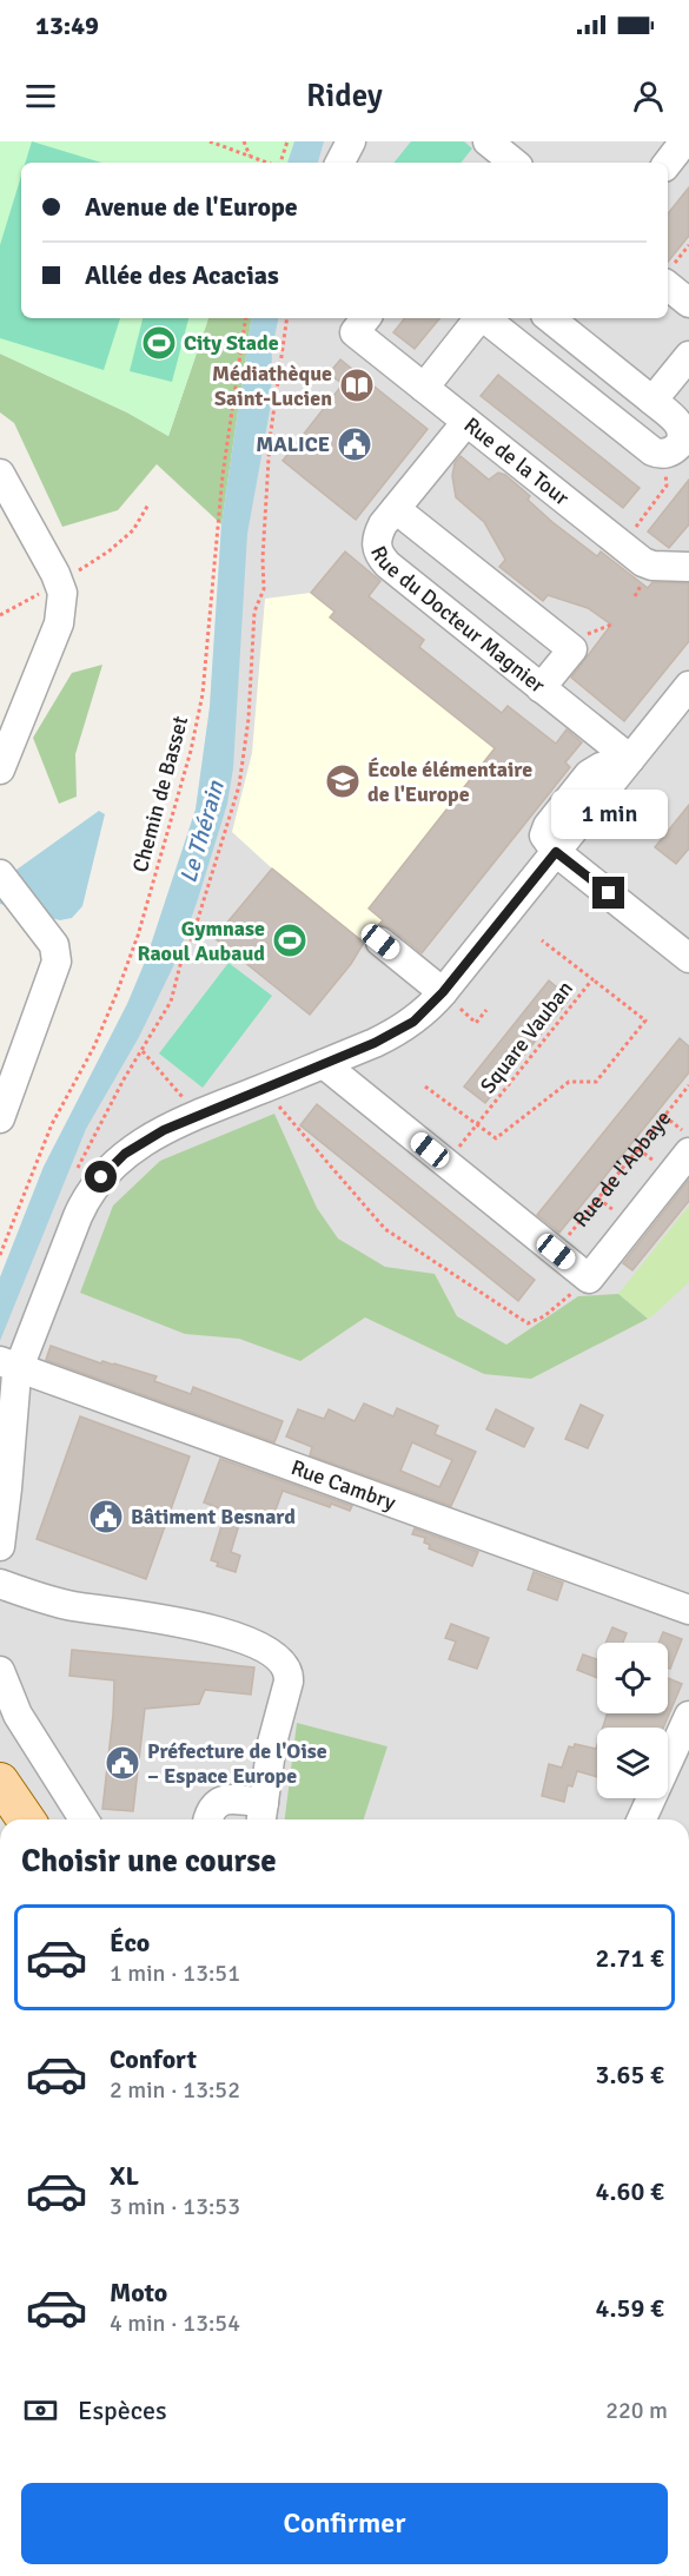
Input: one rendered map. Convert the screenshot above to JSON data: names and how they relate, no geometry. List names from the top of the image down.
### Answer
{
  "streets": {
    "street": [
      "Rue de la Tour",
      "Rue du Docteur Magnier",
      "Rue de l'Abbaye",
      "Rue Cambry"
    ],
    "path": ["Chemin de Basset", "Square Vauban"]
  },
  "crossings": [
    ["Rue de la Tour", "Rue du Docteur Magnier"]
  ],
  "water": ["Le Thérain"],
  "places": {
    "sports": ["City Stade", "Gymnase Raoul Aubaud"],
    "library": ["Médiathèque Saint-Lucien"],
    "public building": ["MALICE", "Bâtiment Besnard", "Préfecture de l'Oise – Espace Europe"],
    "school or university": ["École élémentaire de l'Europe"]
  },
  "page": {
    "status": "13:49",
    "header": "Ridey",
    "banner": ["Avenue de l'Europe", "Allée des Acacias"],
    "bubble": "1 min",
    "heading": "Choisir une course",
    "list": [
      {
        "name": "Éco",
        "note": "1 min · 13:51",
        "value": "2.71 €"
      },
      {
        "name": "Confort",
        "note": "2 min · 13:52",
        "value": "3.65 €"
      },
      {
        "name": "XL",
        "note": "3 min · 13:53",
        "value": "4.60 €"
      },
      {
        "name": "Moto",
        "note": "4 min · 13:54",
        "value": "4.59 €"
      }
    ],
    "pay": ["Espèces", "220 m"],
    "buttons": "Confirmer"
  }
}
